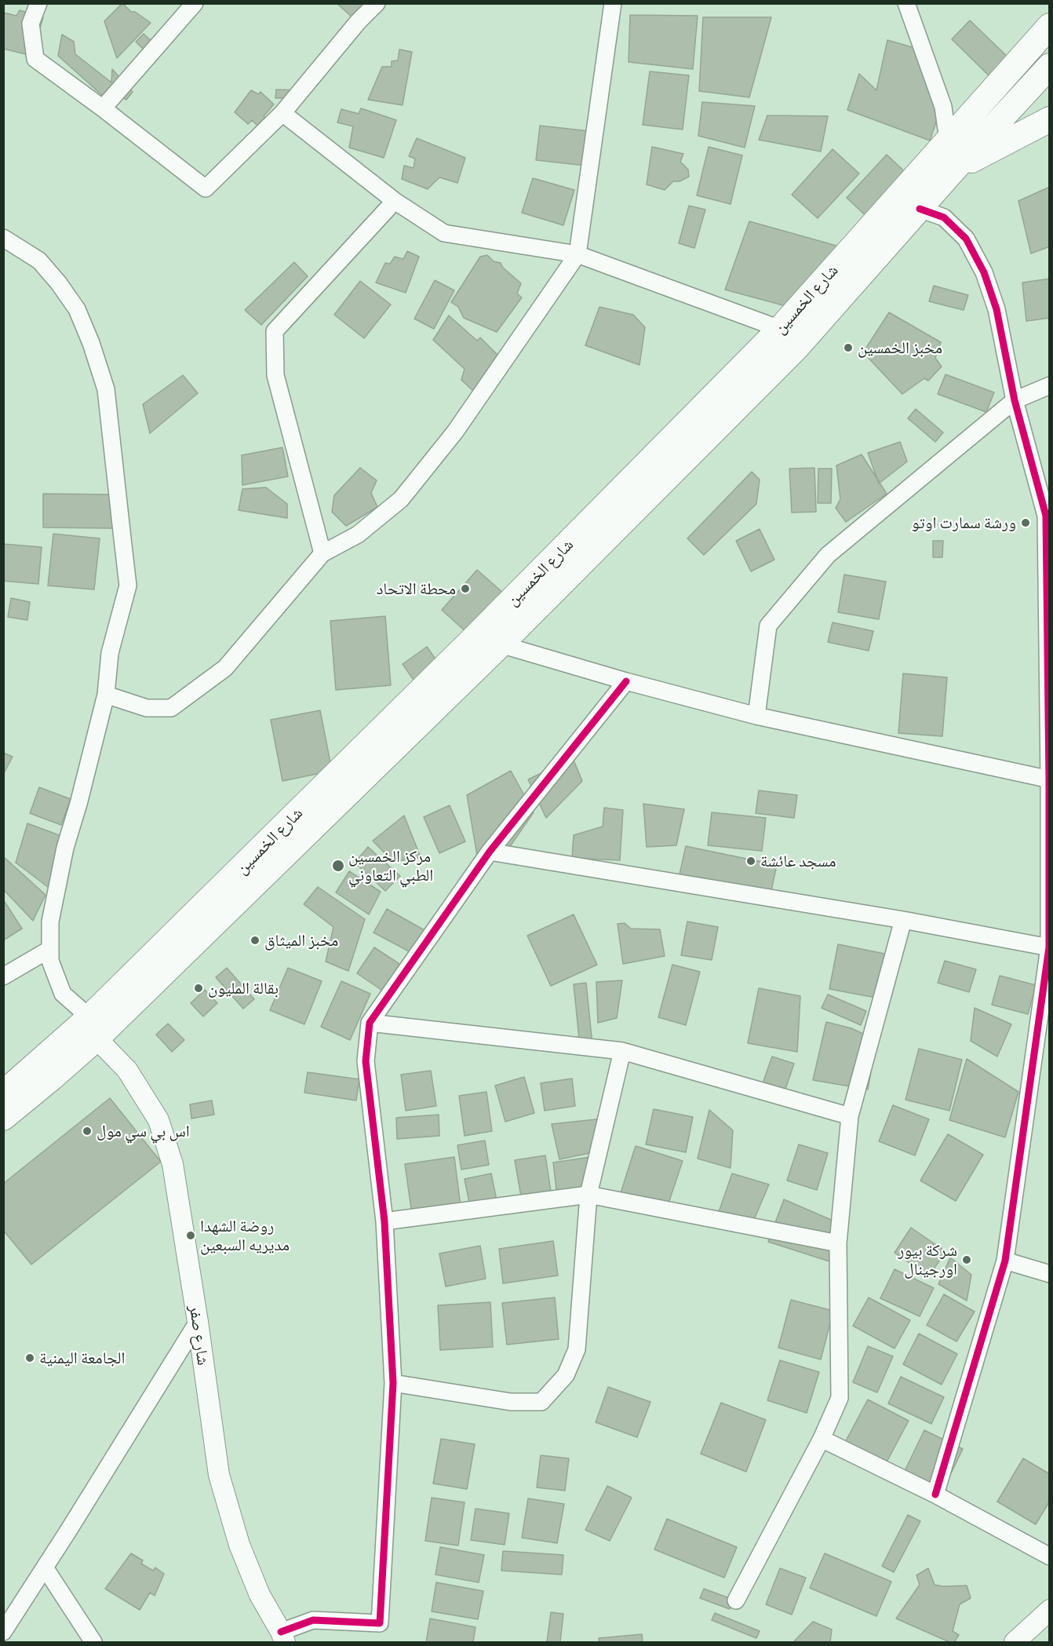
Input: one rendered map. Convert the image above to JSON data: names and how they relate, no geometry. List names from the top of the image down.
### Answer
{
  "streets": {
    "main road": ["شارع الخمسين"],
    "street": ["شارع صفر"]
  },
  "crossings": [
    ["شارع الخمسين", "شارع صفر"]
  ],
  "places": [
    "مخبز الخمسين",
    "ورشة سمارت اوتو",
    "محطة الاتحاد",
    "مسجد عائشة",
    "مركز الخمسين الطبي التعاوني",
    "مخبز الميثاق",
    "بقالة المليون",
    "اس بي سي مول",
    "روضة الشهدا مديريه السبعين",
    "شركة بيور اورجينال",
    "الجامعة اليمنية"
  ]
}
